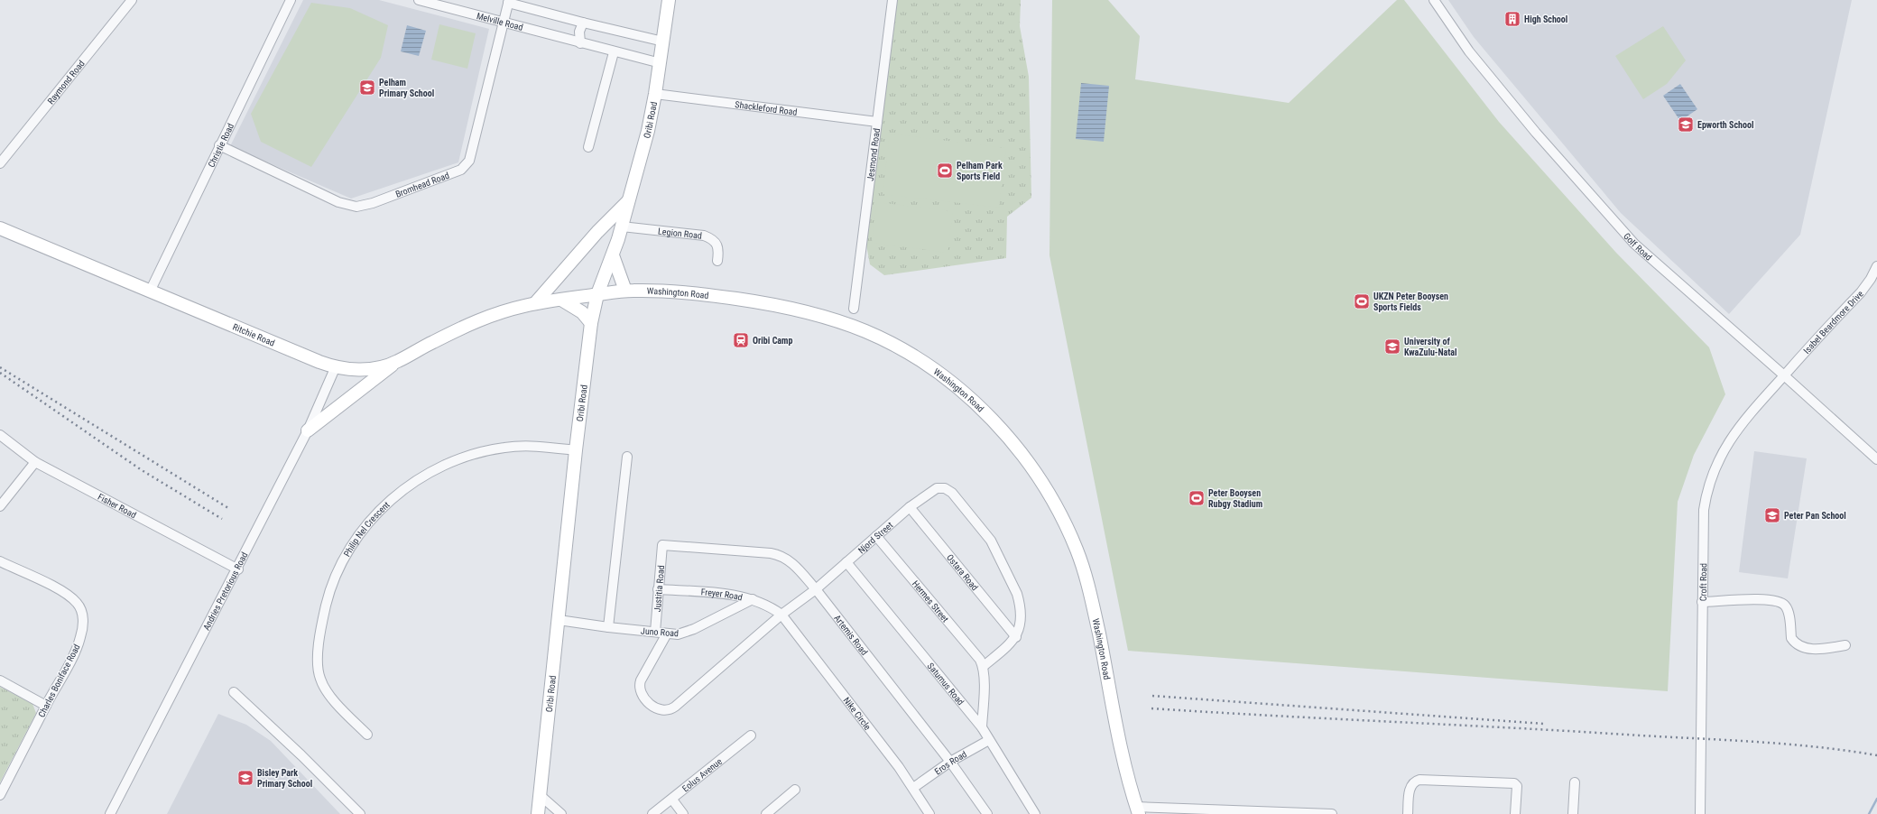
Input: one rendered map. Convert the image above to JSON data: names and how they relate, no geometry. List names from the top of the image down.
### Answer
{
  "streets": {
    "main road": ["Oribi Road", "Washington Road", "Ritchie Road"],
    "street": [
      "Melville Road",
      "Raymond Road",
      "Shackleford Road",
      "Christie Road",
      "Jesmond Road",
      "Bromhead Road",
      "Legion Road",
      "Golf Road",
      "Isabel Beardmore Drive",
      "Fisher Road",
      "Philip Nel Crescent",
      "Njord Street",
      "Ostara Road",
      "Croft Road",
      "Justitia Road",
      "Andries Pretorious Road",
      "Freyer Road",
      "Hermes Street",
      "Juno Road",
      "Artemis Road",
      "Charles Boniface Road",
      "Satumus Road",
      "Nike Circle",
      "Eros Road",
      "Eolus Avenue"
    ]
  },
  "crossings": [
    ["Melville Road", "Oribi Road"],
    ["Melville Road", "Bromhead Road"],
    ["Shackleford Road", "Oribi Road"],
    ["Shackleford Road", "Jesmond Road"],
    ["Oribi Road", "Legion Road"],
    ["Oribi Road", "Washington Road"],
    ["Oribi Road", "Philip Nel Crescent"],
    ["Oribi Road", "Juno Road"],
    ["Christie Road", "Bromhead Road"],
    ["Christie Road", "Ritchie Road"],
    ["Golf Road", "Isabel Beardmore Drive"],
    ["Golf Road", "Croft Road"],
    ["Washington Road", "Ritchie Road"],
    ["Isabel Beardmore Drive", "Croft Road"],
    ["Ritchie Road", "Andries Pretorious Road"],
    ["Fisher Road", "Andries Pretorious Road"],
    ["Njord Street", "Ostara Road"],
    ["Njord Street", "Freyer Road"],
    ["Njord Street", "Hermes Street"],
    ["Njord Street", "Juno Road"],
    ["Njord Street", "Artemis Road"],
    ["Njord Street", "Satumus Road"],
    ["Njord Street", "Nike Circle"],
    ["Justitia Road", "Freyer Road"],
    ["Justitia Road", "Juno Road"],
    ["Justitia Road", "Artemis Road"],
    ["Freyer Road", "Juno Road"],
    ["Freyer Road", "Nike Circle"],
    ["Artemis Road", "Eros Road"],
    ["Satumus Road", "Eros Road"],
    ["Nike Circle", "Eros Road"]
  ],
  "places": {
    "building": ["High School"],
    "school or university": [
      "Pelham Primary School",
      "Epworth School",
      "University of KwaZulu-Natal",
      "Peter Pan School",
      "Bisley Park Primary School"
    ],
    "sports": ["Pelham Park Sports Field", "UKZN Peter Booysen Sports Fields", "Peter Booysen Rubgy Stadium"],
    "station": ["Oribi Camp"]
  }
}
